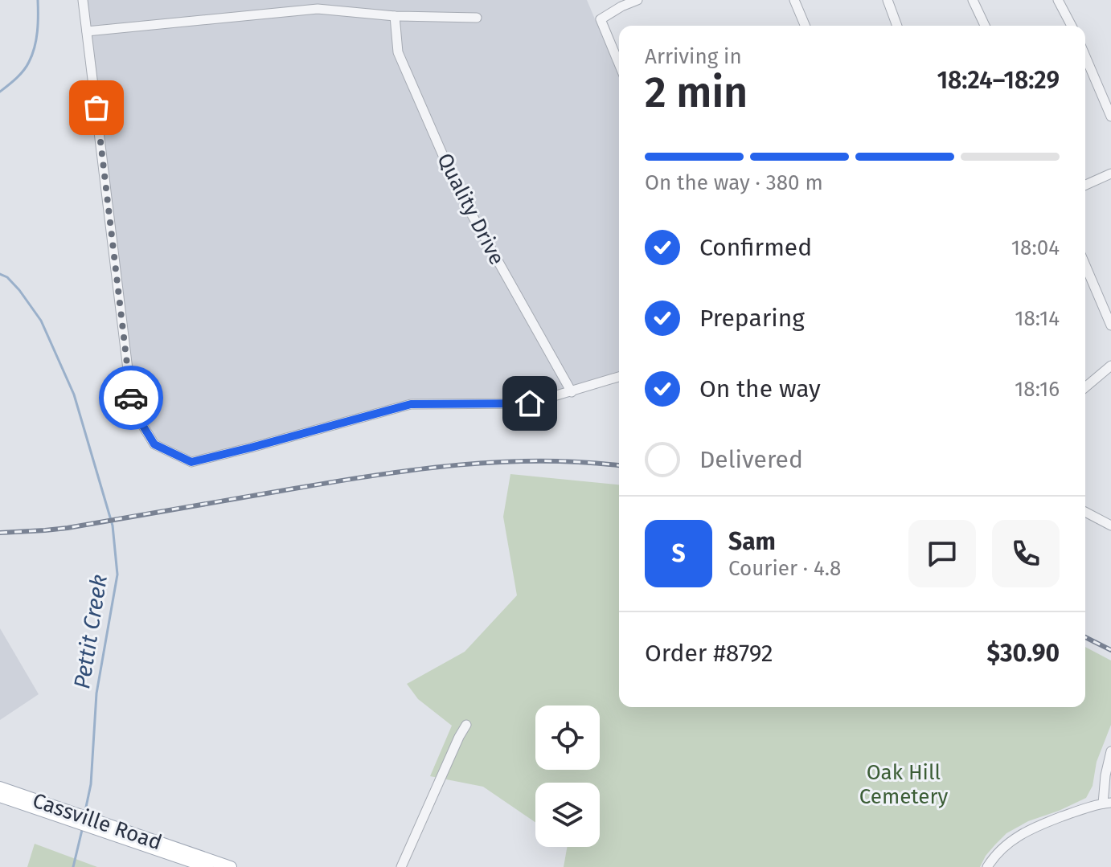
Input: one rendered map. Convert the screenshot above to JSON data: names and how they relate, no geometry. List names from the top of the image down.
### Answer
{
  "streets": {
    "main road": ["Cassville Road"],
    "street": ["Quality Drive"]
  },
  "water": ["Pettit Creek"],
  "parks": ["Oak Hill Cemetery"],
  "page": {
    "heading": ["2 min", "Arriving in", "18:24–18:29"],
    "panel": [
      "Sam",
      "Courier · 4.8",
      "Order #8792",
      "$30.90"
    ],
    "bar": "On the way · 380 m",
    "list": [
      ["Confirmed", "18:04"],
      ["Preparing", "18:14"],
      ["On the way", "18:16"],
      "Delivered"
    ],
    "round": "S"
  }
}
